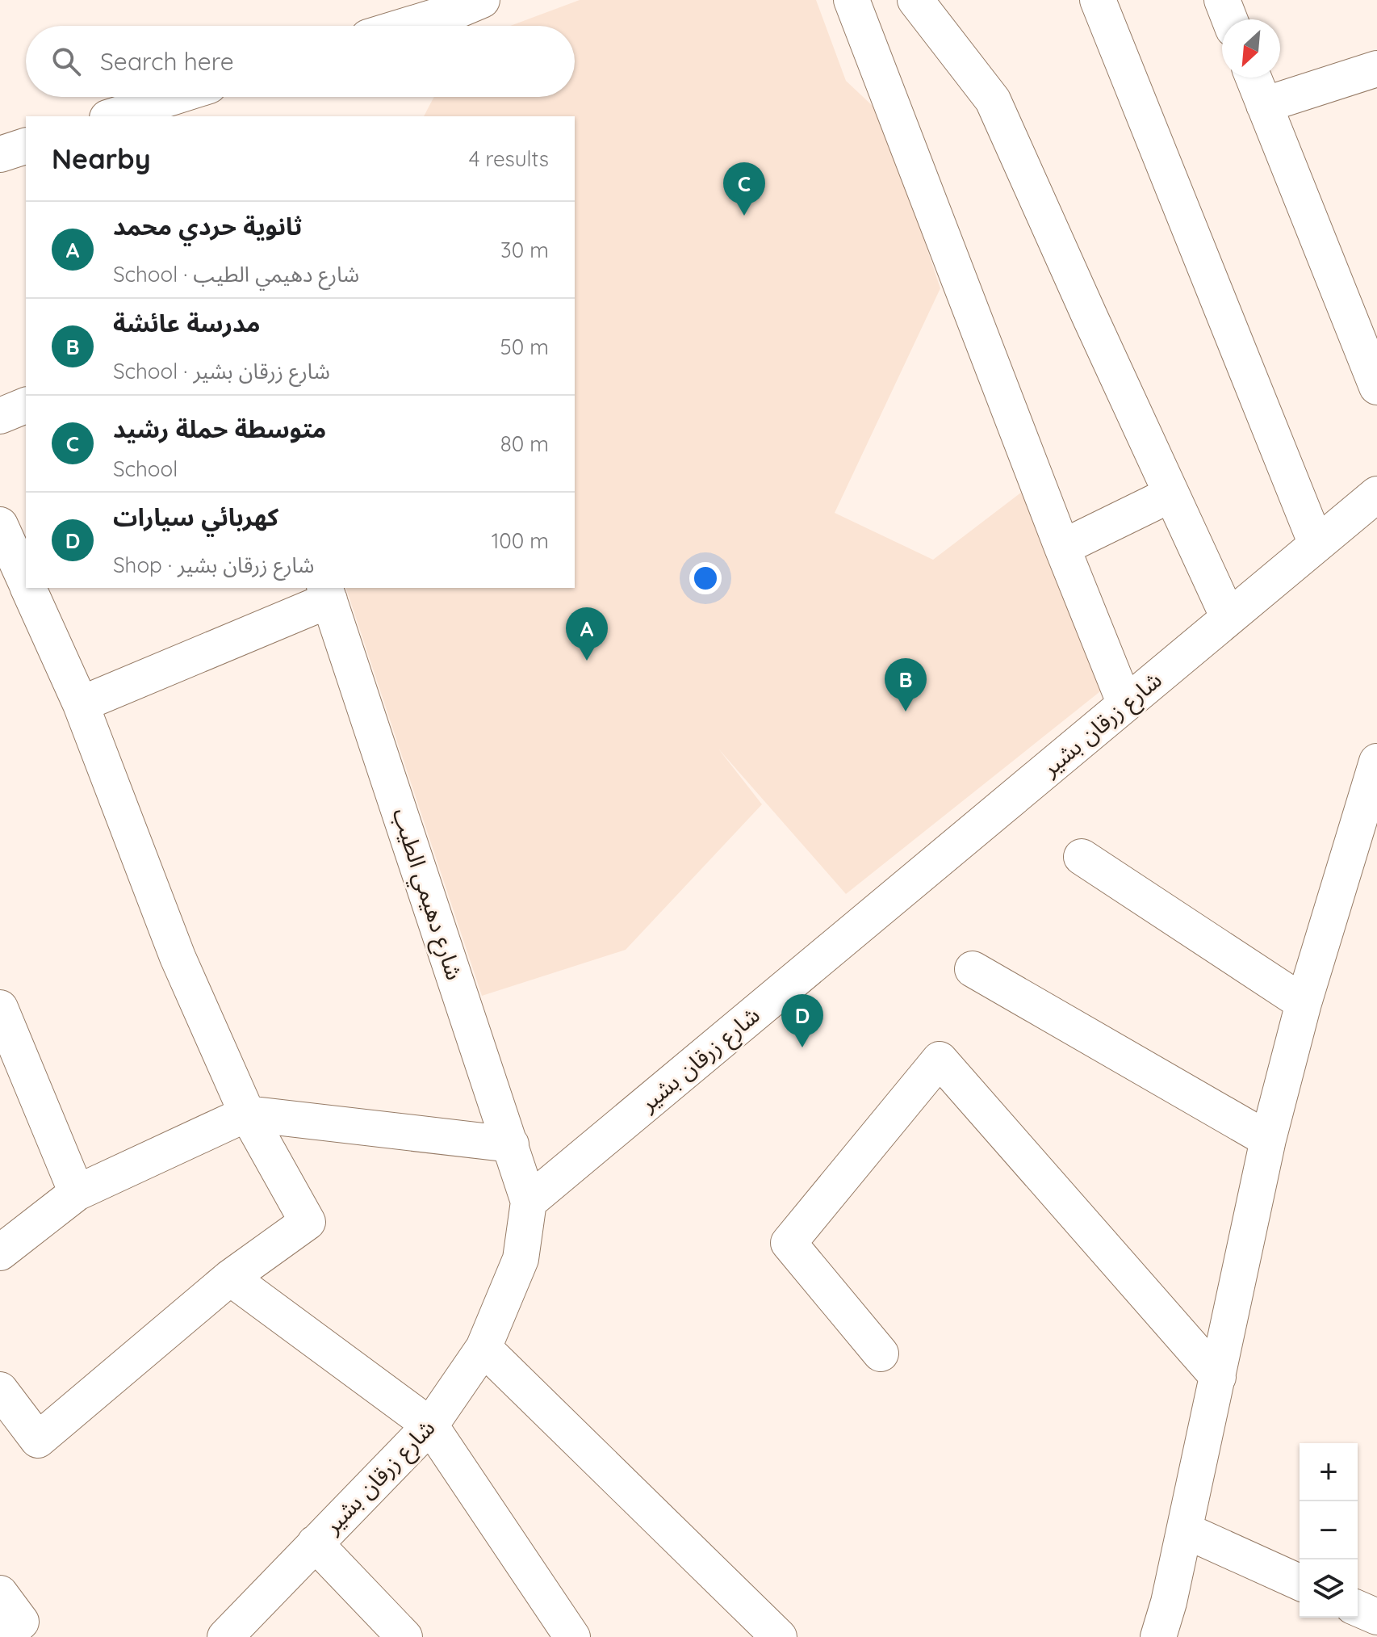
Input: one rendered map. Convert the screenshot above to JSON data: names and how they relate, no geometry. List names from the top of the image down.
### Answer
{
  "streets": {
    "street": ["شارع زرقان بشير", "شارع دهيمي الطيب"]
  },
  "crossings": [
    ["شارع زرقان بشير", "شارع دهيمي الطيب"]
  ],
  "north": "bottom left",
  "page": {
    "search": "Search here",
    "heading": ["Nearby", "4 results"],
    "pins": [
      "C",
      "A",
      "B",
      "D"
    ],
    "list": [
      {
        "mark": "A",
        "name": "ثانوية حردي محمد",
        "note": "School · شارع دهيمي الطيب",
        "value": "30 m"
      },
      {
        "mark": "B",
        "name": "مدرسة عائشة",
        "note": "School · شارع زرقان بشير",
        "value": "50 m"
      },
      {
        "mark": "C",
        "name": "متوسطة حملة رشيد",
        "note": "School",
        "value": "80 m"
      },
      {
        "mark": "D",
        "name": "كهربائي سيارات",
        "note": "Shop · شارع زرقان بشير",
        "value": "100 m"
      }
    ],
    "map_buttons": ["+", "−"]
  }
}
